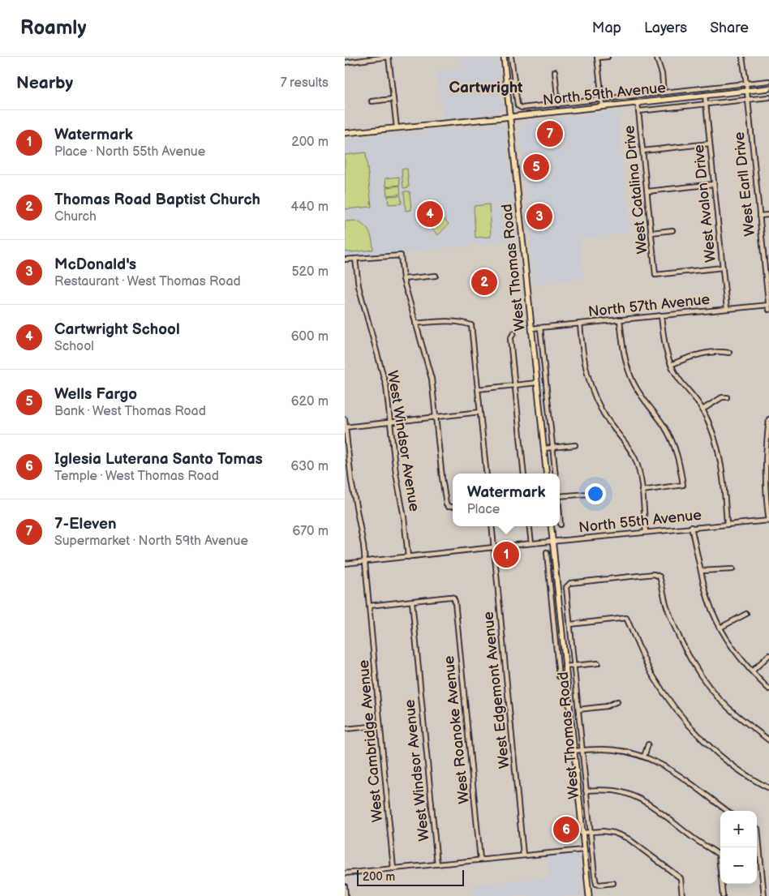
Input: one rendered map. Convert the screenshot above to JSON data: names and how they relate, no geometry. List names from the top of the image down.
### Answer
{
  "streets": {
    "main road": ["North 59th Avenue", "West Thomas Road"],
    "street": [
      "West Earll Drive",
      "West Catalina Drive",
      "West Avalon Drive",
      "North 57th Avenue",
      "West Windsor Avenue",
      "North 55th Avenue",
      "West Edgemont Avenue",
      "West Roanoke Avenue",
      "West Cambridge Avenue"
    ]
  },
  "crossings": [
    ["North 59th Avenue", "West Earll Drive"],
    ["North 59th Avenue", "West Catalina Drive"],
    ["North 59th Avenue", "West Avalon Drive"],
    ["North 59th Avenue", "West Thomas Road"],
    ["West Earll Drive", "North 57th Avenue"],
    ["West Catalina Drive", "West Avalon Drive"],
    ["West Avalon Drive", "North 57th Avenue"],
    ["West Thomas Road", "North 57th Avenue"],
    ["West Thomas Road", "North 55th Avenue"],
    ["West Windsor Avenue", "North 55th Avenue"],
    ["West Windsor Avenue", "West Roanoke Avenue"],
    ["North 55th Avenue", "West Edgemont Avenue"],
    ["North 55th Avenue", "West Cambridge Avenue"]
  ],
  "districts": ["Cartwright"],
  "scale_bar": "200 m",
  "page": {
    "header": "Roamly",
    "nav": ["Map", "Layers", "Share"],
    "heading": ["Nearby", "7 results"],
    "list": [
      {
        "mark": "1",
        "name": "Watermark",
        "note": "Place · North 55th Avenue",
        "value": "200 m"
      },
      {
        "mark": "2",
        "name": "Thomas Road Baptist Church",
        "note": "Church",
        "value": "440 m"
      },
      {
        "mark": "3",
        "name": "McDonald's",
        "note": "Restaurant · West Thomas Road",
        "value": "520 m"
      },
      {
        "mark": "4",
        "name": "Cartwright School",
        "note": "School",
        "value": "600 m"
      },
      {
        "mark": "5",
        "name": "Wells Fargo",
        "note": "Bank · West Thomas Road",
        "value": "620 m"
      },
      {
        "mark": "6",
        "name": "Iglesia Luterana Santo Tomas",
        "note": "Temple · West Thomas Road",
        "value": "630 m"
      },
      {
        "mark": "7",
        "name": "7-Eleven",
        "note": "Supermarket · North 59th Avenue",
        "value": "670 m"
      }
    ],
    "pins": [
      "7",
      "5",
      "4",
      "3",
      "2",
      "1",
      "6"
    ],
    "popup": ["Watermark", "Place"],
    "map_buttons": ["+", "−"],
    "scale": "200 m"
  }
}
